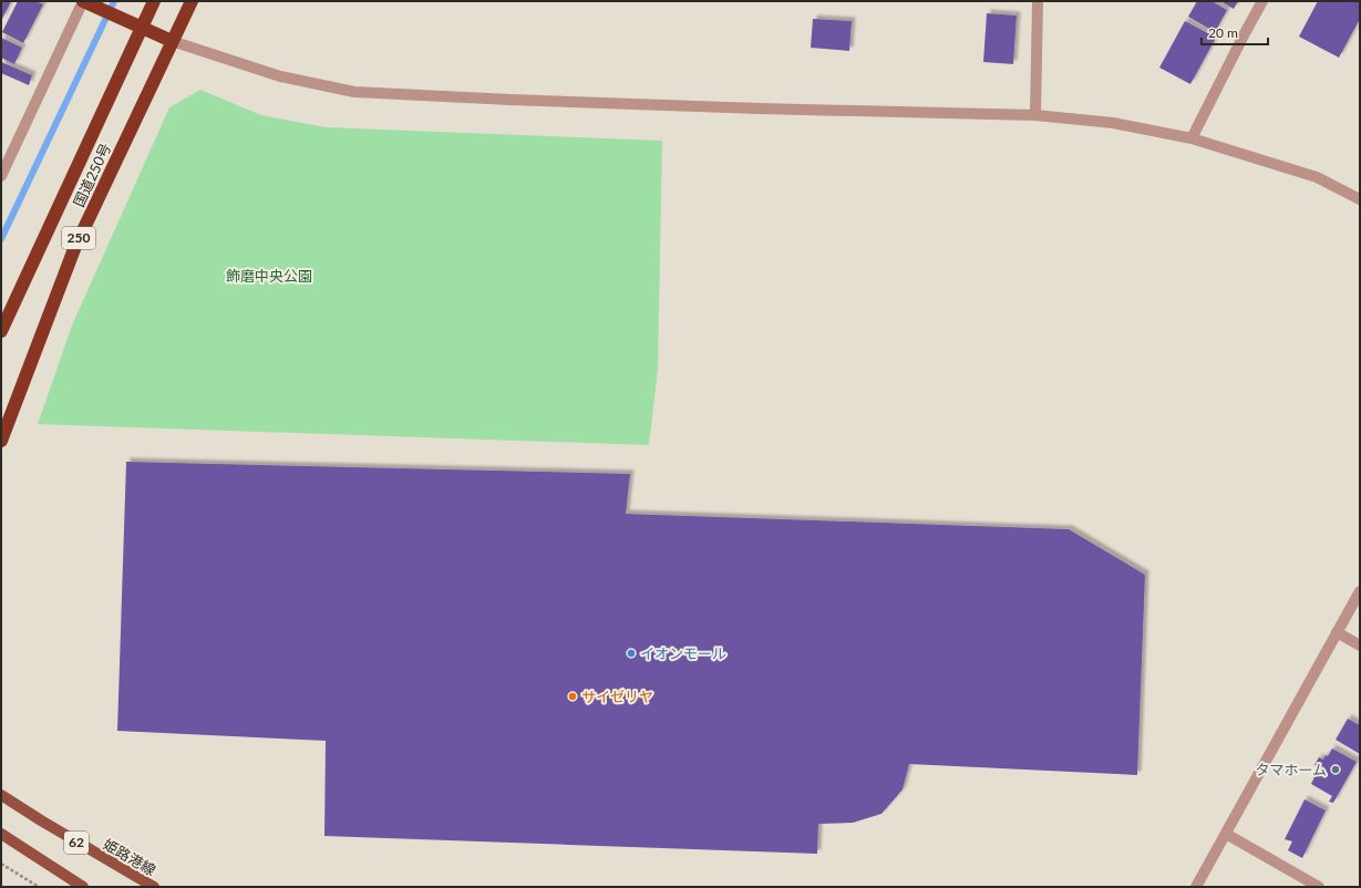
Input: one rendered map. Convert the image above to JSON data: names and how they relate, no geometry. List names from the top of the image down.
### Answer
{
  "streets": {
    "highway": ["国道250号", "250"],
    "main road": ["62", "姫路港線"]
  },
  "parks": ["飾磨中央公園"],
  "places": ["イオンモール", "サイゼリヤ", "タマホーム"],
  "scale_bar": "20 m"
}
